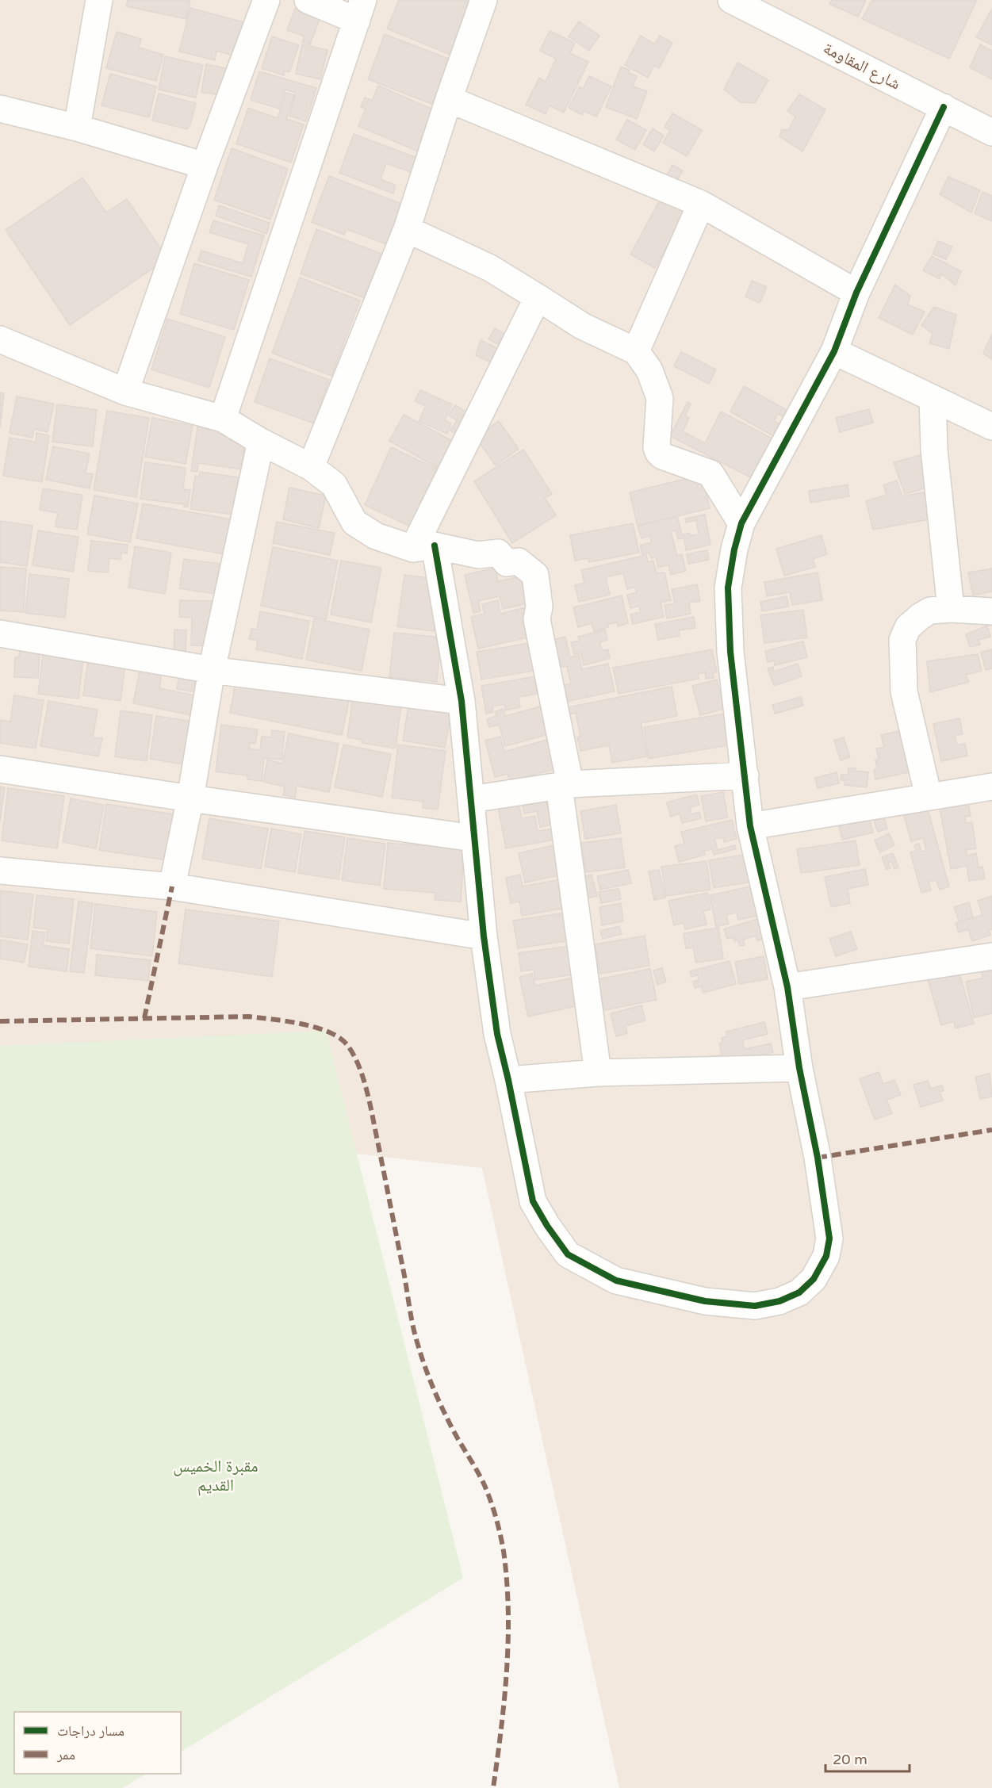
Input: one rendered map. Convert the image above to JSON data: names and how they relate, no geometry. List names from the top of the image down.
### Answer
{
  "streets": {
    "street": ["شارع المقاومة"]
  },
  "parks": ["مقبرة الخميس القديم"],
  "legend": ["مسار دراجات", "ممر"],
  "scale_bar": "20 m"
}
